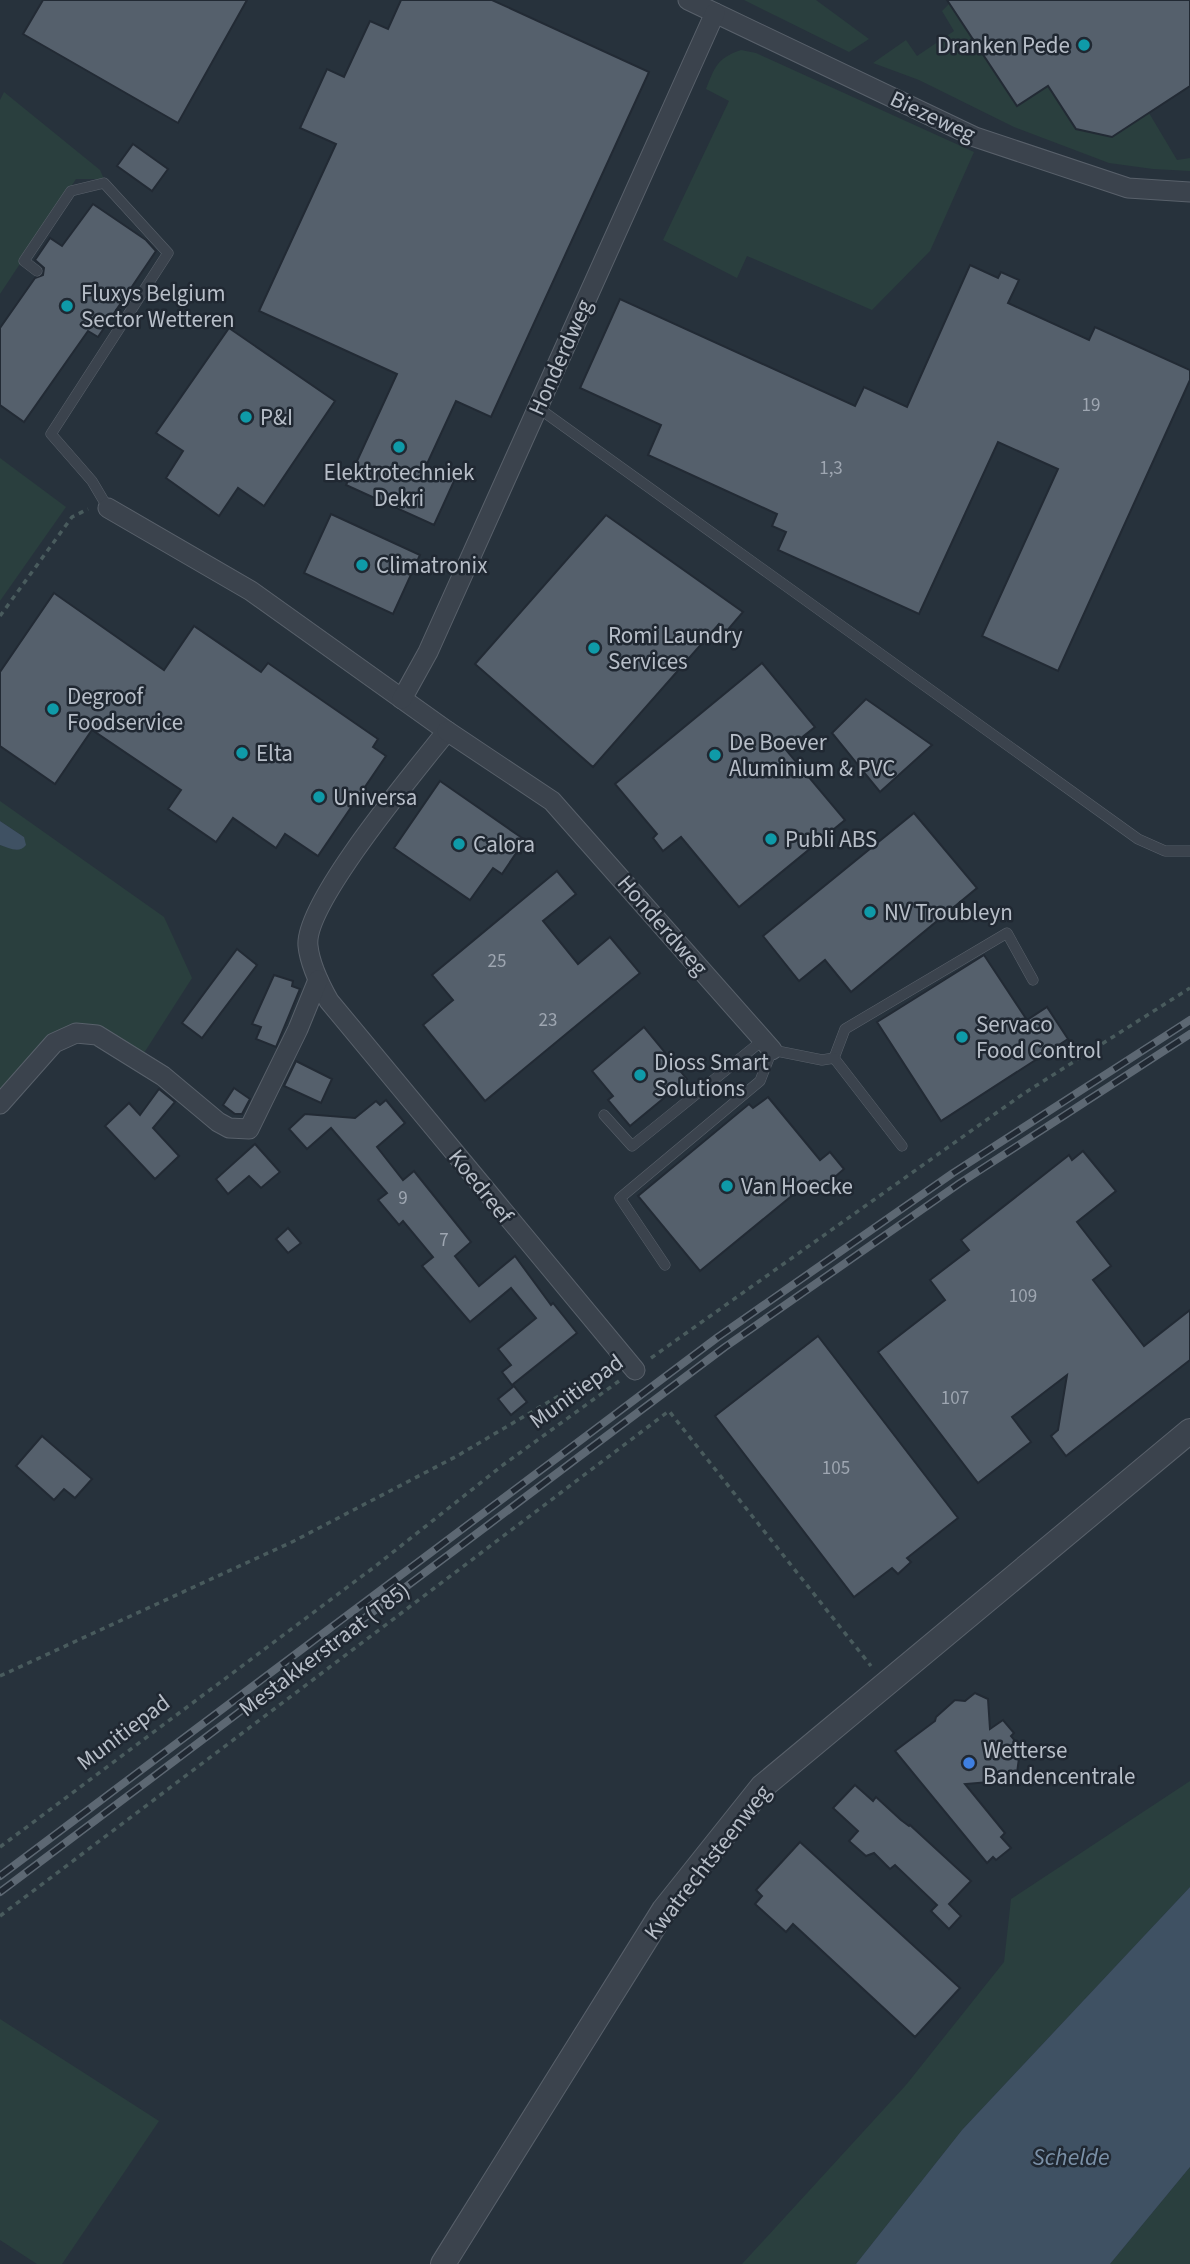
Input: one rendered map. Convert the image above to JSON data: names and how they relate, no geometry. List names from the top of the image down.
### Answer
{
  "streets": {
    "street": [
      "Biezeweg",
      "Honderdweg",
      "Koedreef",
      "Kwatrechtsteenweg"
    ],
    "path": ["Munitiepad", "Mestakkerstraat (T85)"]
  },
  "crossings": [
    ["Biezeweg", "Honderdweg"],
    ["Koedreef", "Munitiepad"],
    ["Mestakkerstraat (T85)", "Kwatrechtsteenweg"]
  ],
  "water": ["Schelde"],
  "places": [
    "Dranken Pede",
    "Fluxys Belgium Sector Wetteren",
    "P&I",
    "Elektrotechniek Dekri",
    "Climatronix",
    "Romi Laundry Services",
    "Degroof Foodservice",
    "Elta",
    "De Boever Aluminium & PVC",
    "Universa",
    "Publi ABS",
    "Calora",
    "NV Troubleyn",
    "Servaco Food Control",
    "Dioss Smart Solutions",
    "Van Hoecke",
    "Wetterse Bandencentrale"
  ],
  "house_numbers": [
    "19",
    "1,3",
    "25",
    "23",
    "9",
    "7",
    "109",
    "107",
    "105"
  ]
}
